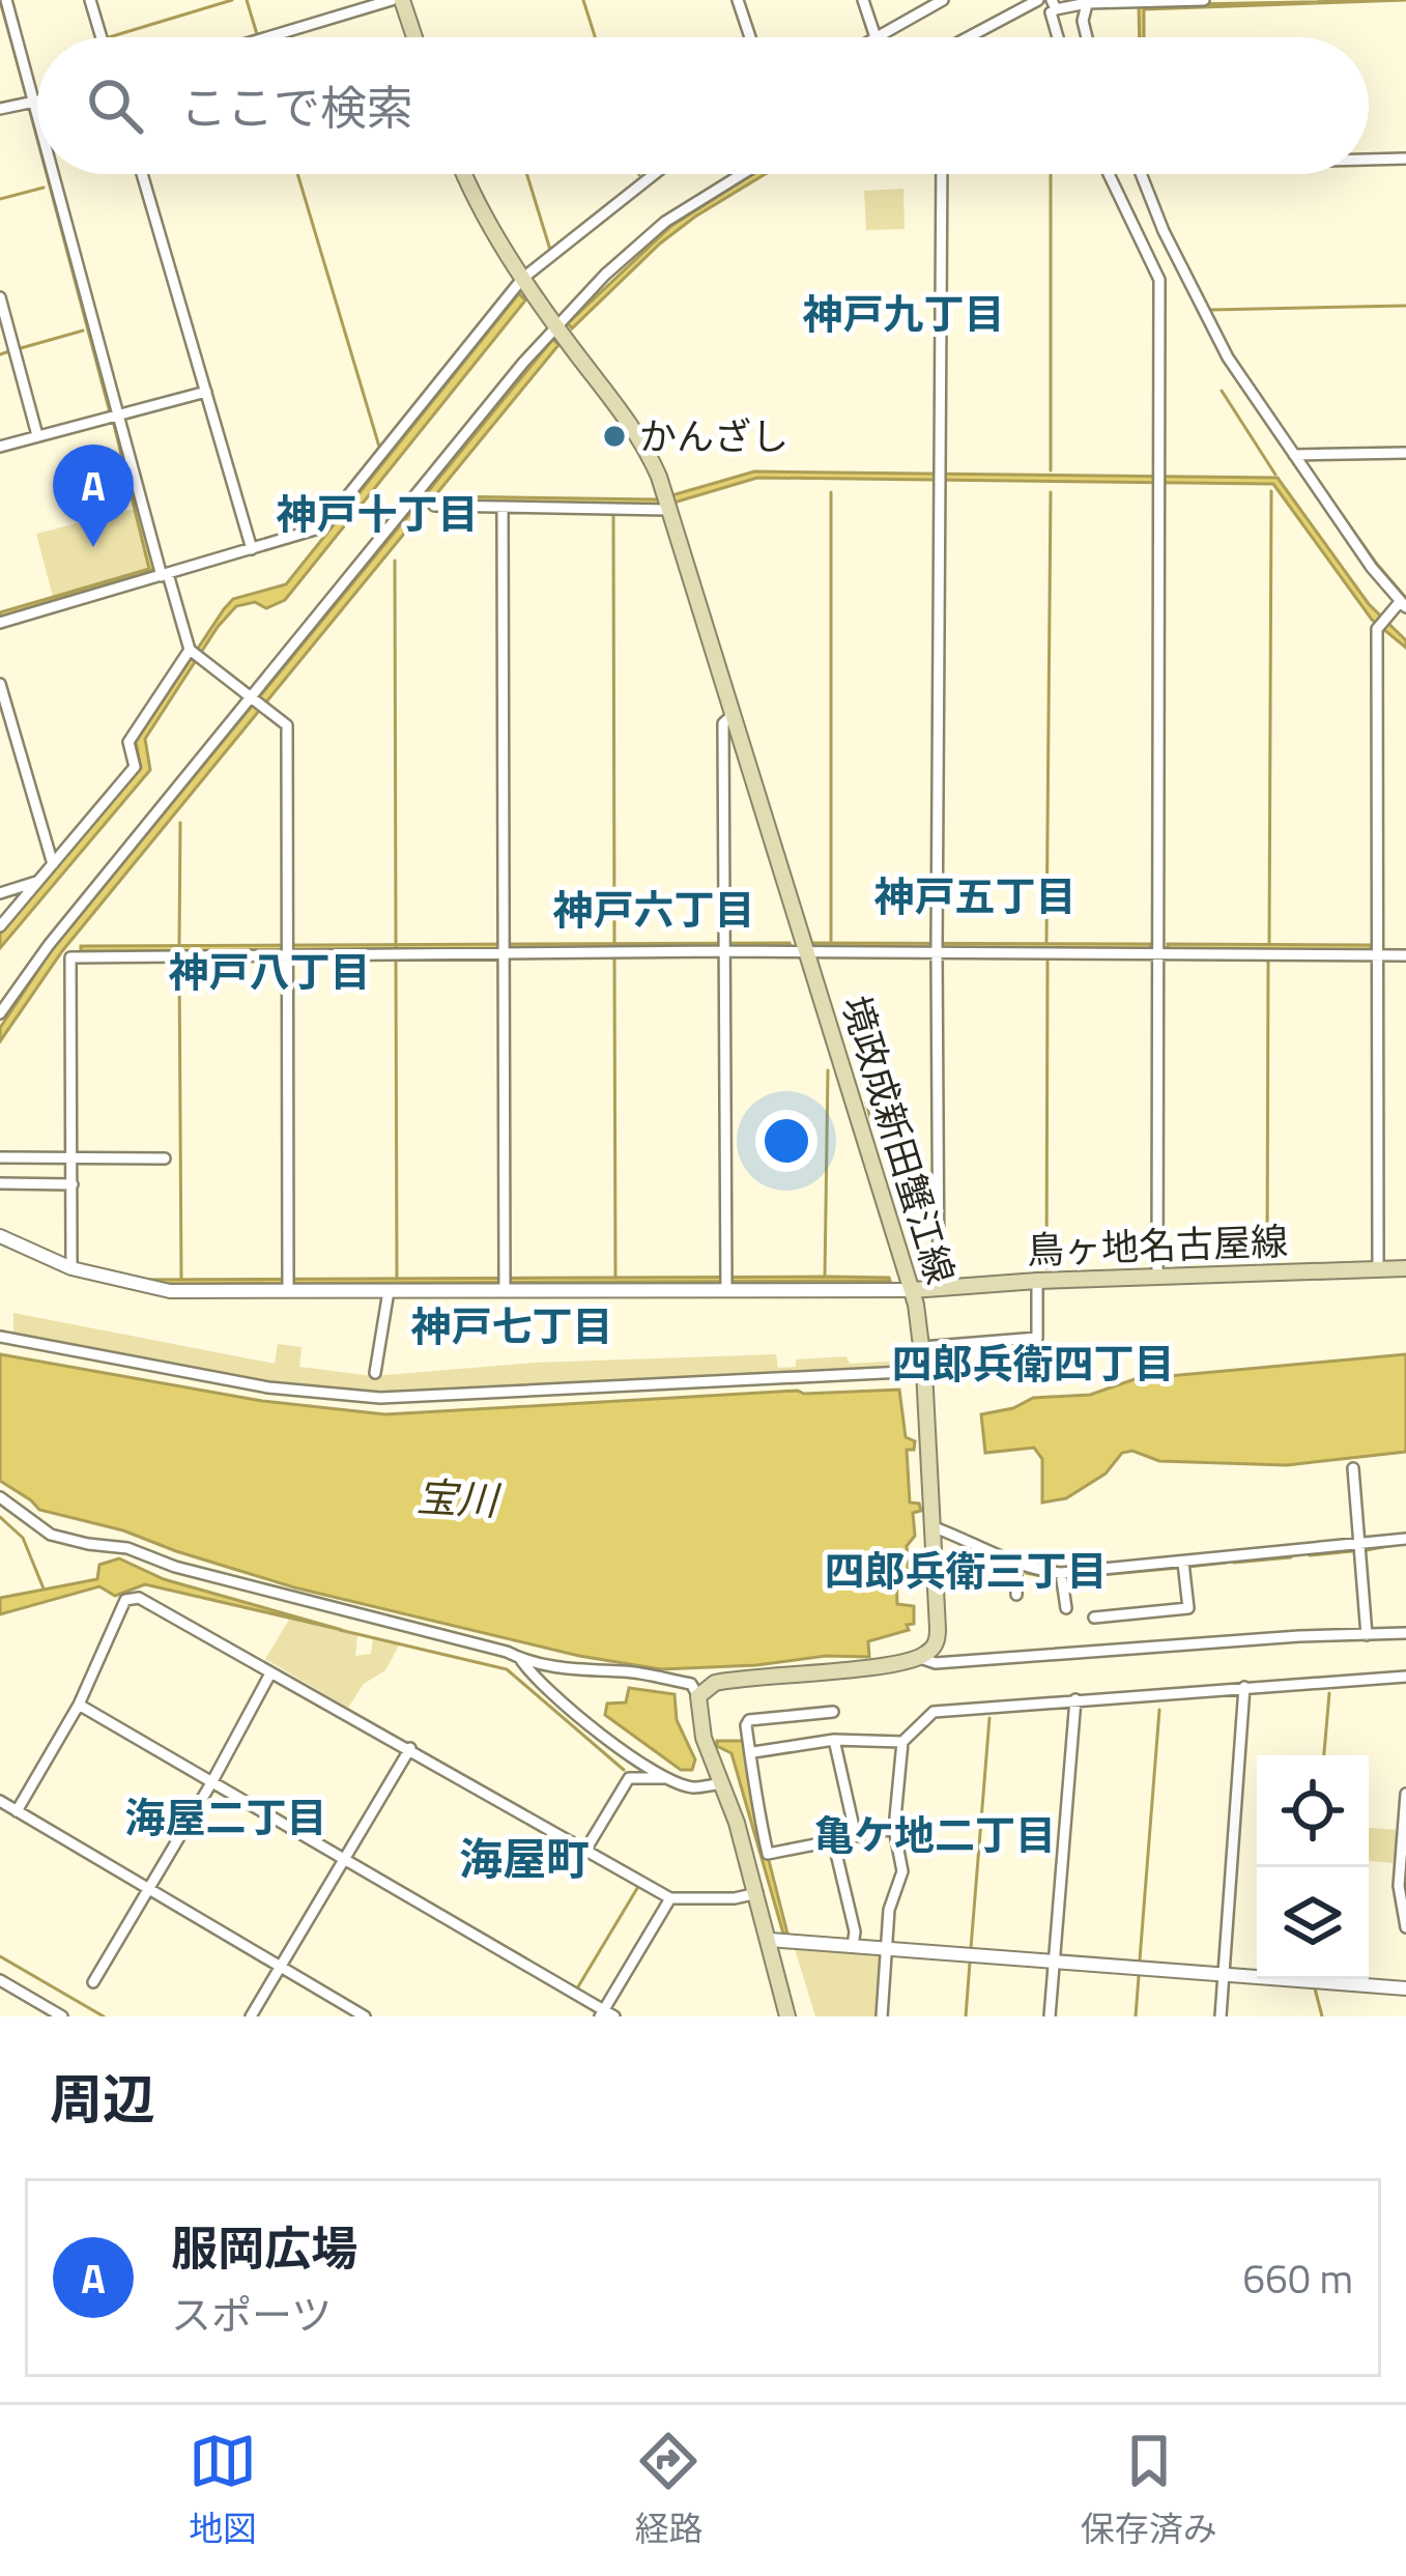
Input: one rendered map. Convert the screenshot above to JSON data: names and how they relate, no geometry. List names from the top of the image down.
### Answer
{
  "streets": {
    "main road": ["境政成新田蟹江線", "鳥ヶ地名古屋線"]
  },
  "crossings": [
    ["境政成新田蟹江線", "鳥ヶ地名古屋線"]
  ],
  "districts": [
    "神戸九丁目",
    "神戸十丁目",
    "神戸五丁目",
    "神戸六丁目",
    "神戸八丁目",
    "神戸七丁目",
    "四郎兵衛四丁目",
    "四郎兵衛三丁目",
    "海屋二丁目",
    "亀ケ地二丁目",
    "海屋町"
  ],
  "water": ["宝川"],
  "places": ["かんざし"],
  "page": {
    "search": "ここで検索",
    "pins": "A",
    "heading": "周辺",
    "list": [
      {
        "mark": "A",
        "name": "服岡広場",
        "note": "スポーツ",
        "value": "660 m"
      }
    ],
    "nav": ["地図", "経路", "保存済み"]
  }
}
